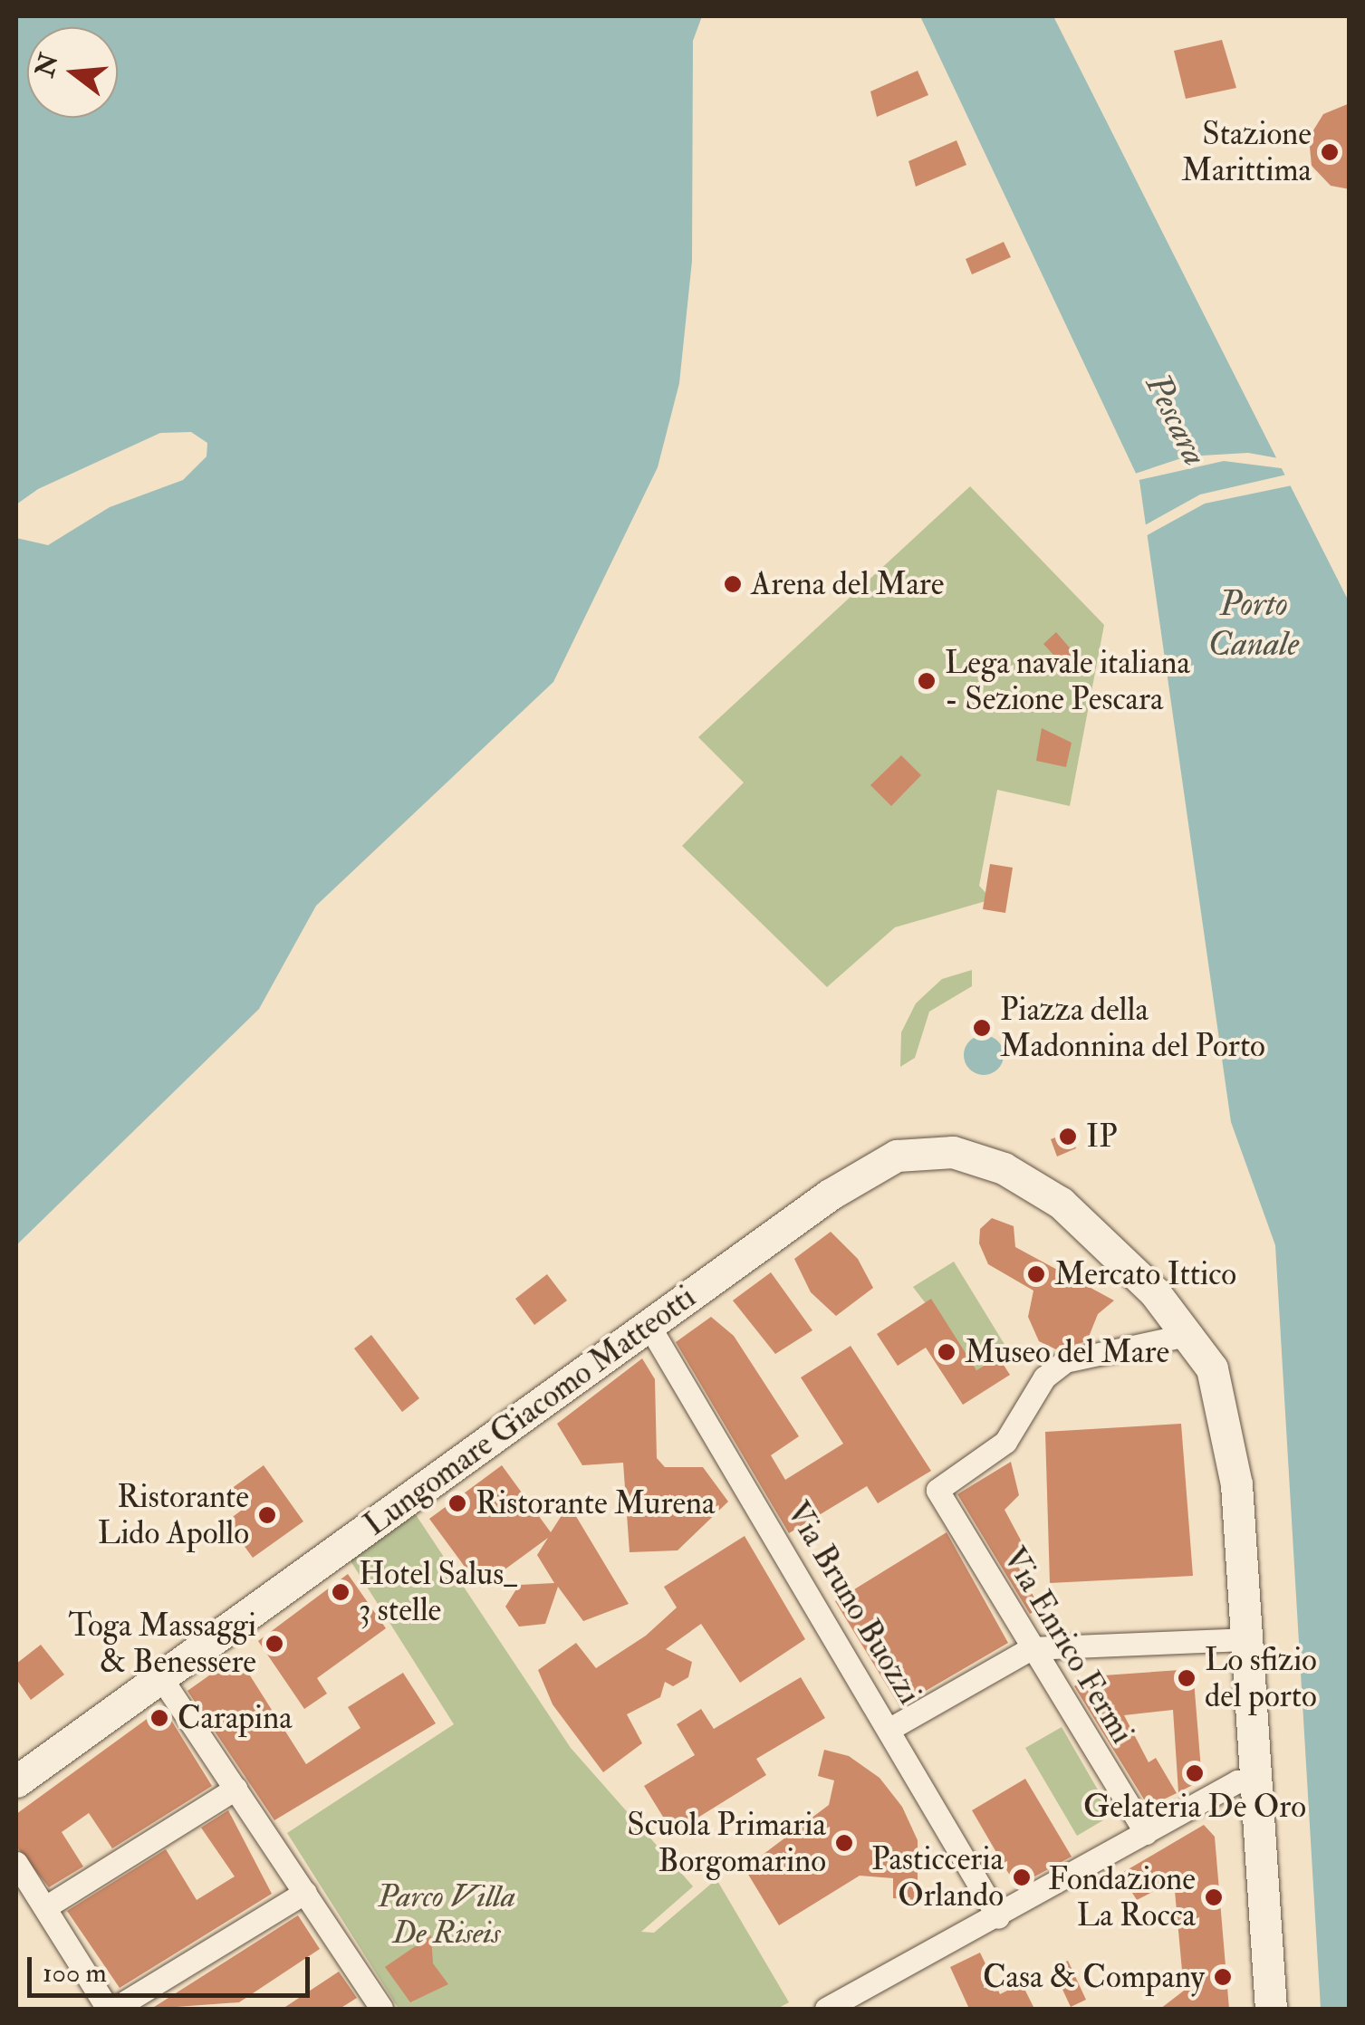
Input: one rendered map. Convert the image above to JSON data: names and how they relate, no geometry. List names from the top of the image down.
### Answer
{
  "streets": {
    "street": ["Lungomare Giacomo Matteotti", "Via Bruno Buozzi", "Via Enrico Fermi"]
  },
  "crossings": [
    ["Lungomare Giacomo Matteotti", "Via Bruno Buozzi"],
    ["Lungomare Giacomo Matteotti", "Via Enrico Fermi"]
  ],
  "water": ["Pescara", "Porto Canale"],
  "parks": ["Parco Villa De Riseis"],
  "places": [
    "Stazione Marittima",
    "Arena del Mare",
    "Lega navale italiana - Sezione Pescara",
    "Piazza della Madonnina del Porto",
    "IP",
    "Mercato Ittico",
    "Museo del Mare",
    "Ristorante Murena",
    "Ristorante Lido Apollo",
    "Hotel Salus_ 3 stelle",
    "Toga Massaggi & Benessere",
    "Lo sfizio del porto",
    "Carapina",
    "Gelateria De Oro",
    "Scuola Primaria Borgomarino",
    "Pasticceria Orlando",
    "Fondazione La Rocca",
    "Casa & Company"
  ],
  "scale_bar": "100 m",
  "north": "left"
}
